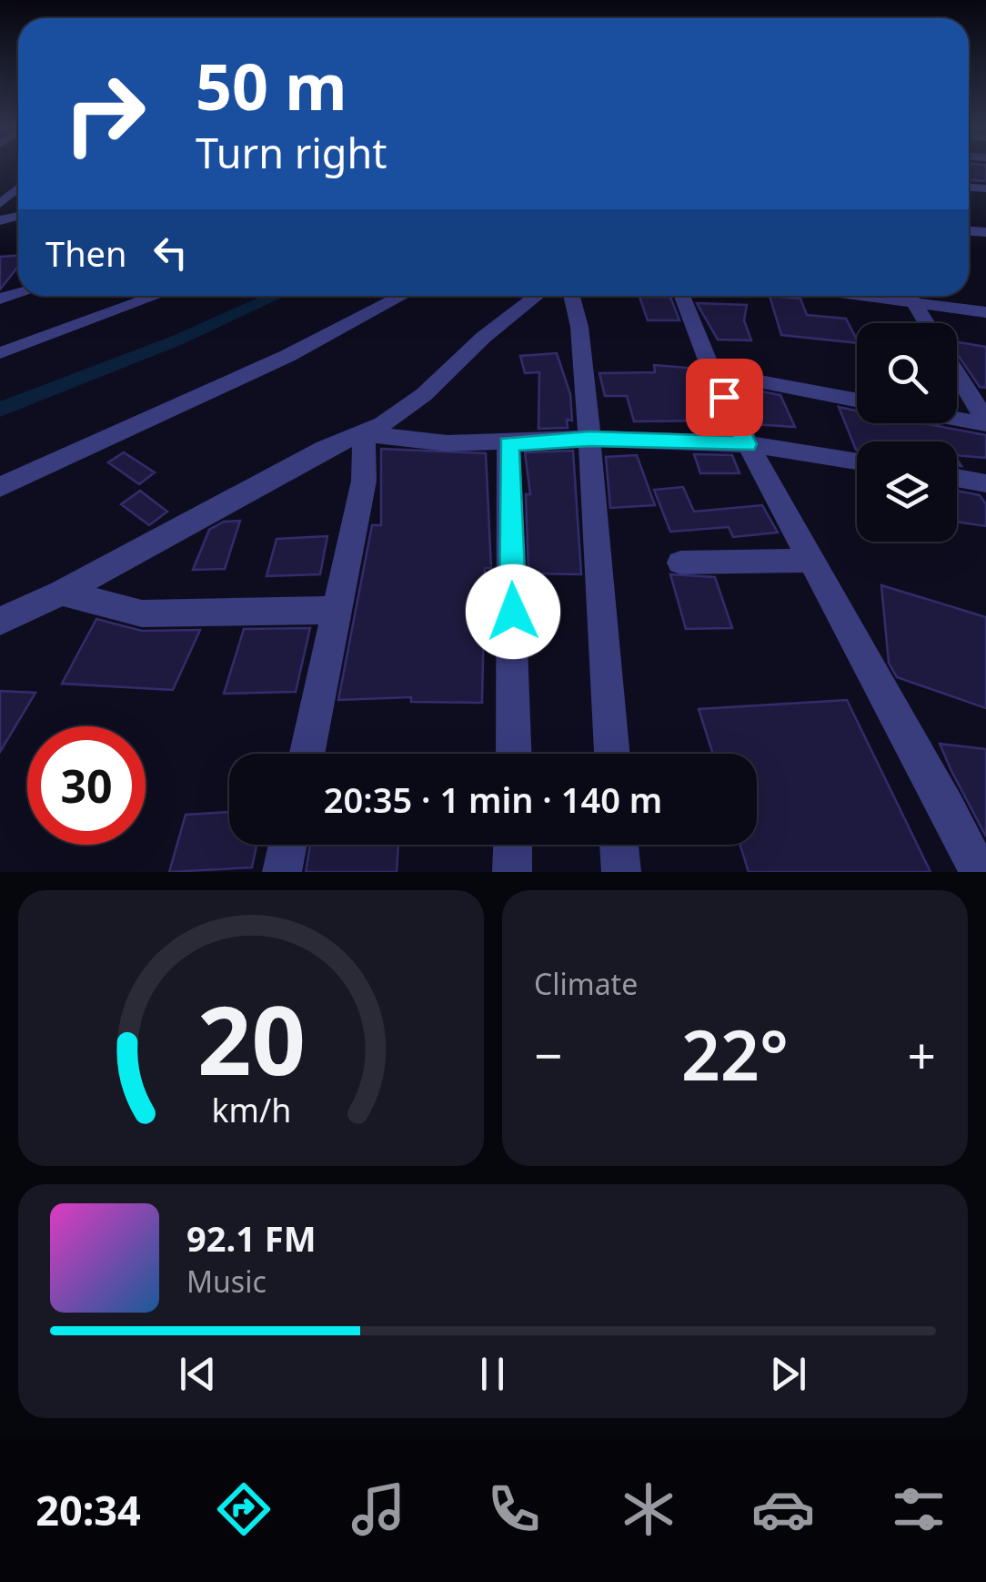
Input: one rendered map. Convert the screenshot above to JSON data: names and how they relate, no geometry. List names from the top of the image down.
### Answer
{
  "page": {
    "turn": ["50 m", "Turn right"],
    "then": "Then",
    "limit": "30",
    "trip": "20:35 · 1 min · 140 m",
    "tile": "Climate",
    "heat": ["−", "22°", "+"],
    "song": ["92.1 FM", "Music"],
    "tabs": "20:34",
    "gauge": ["20", "km/h"]
  }
}
